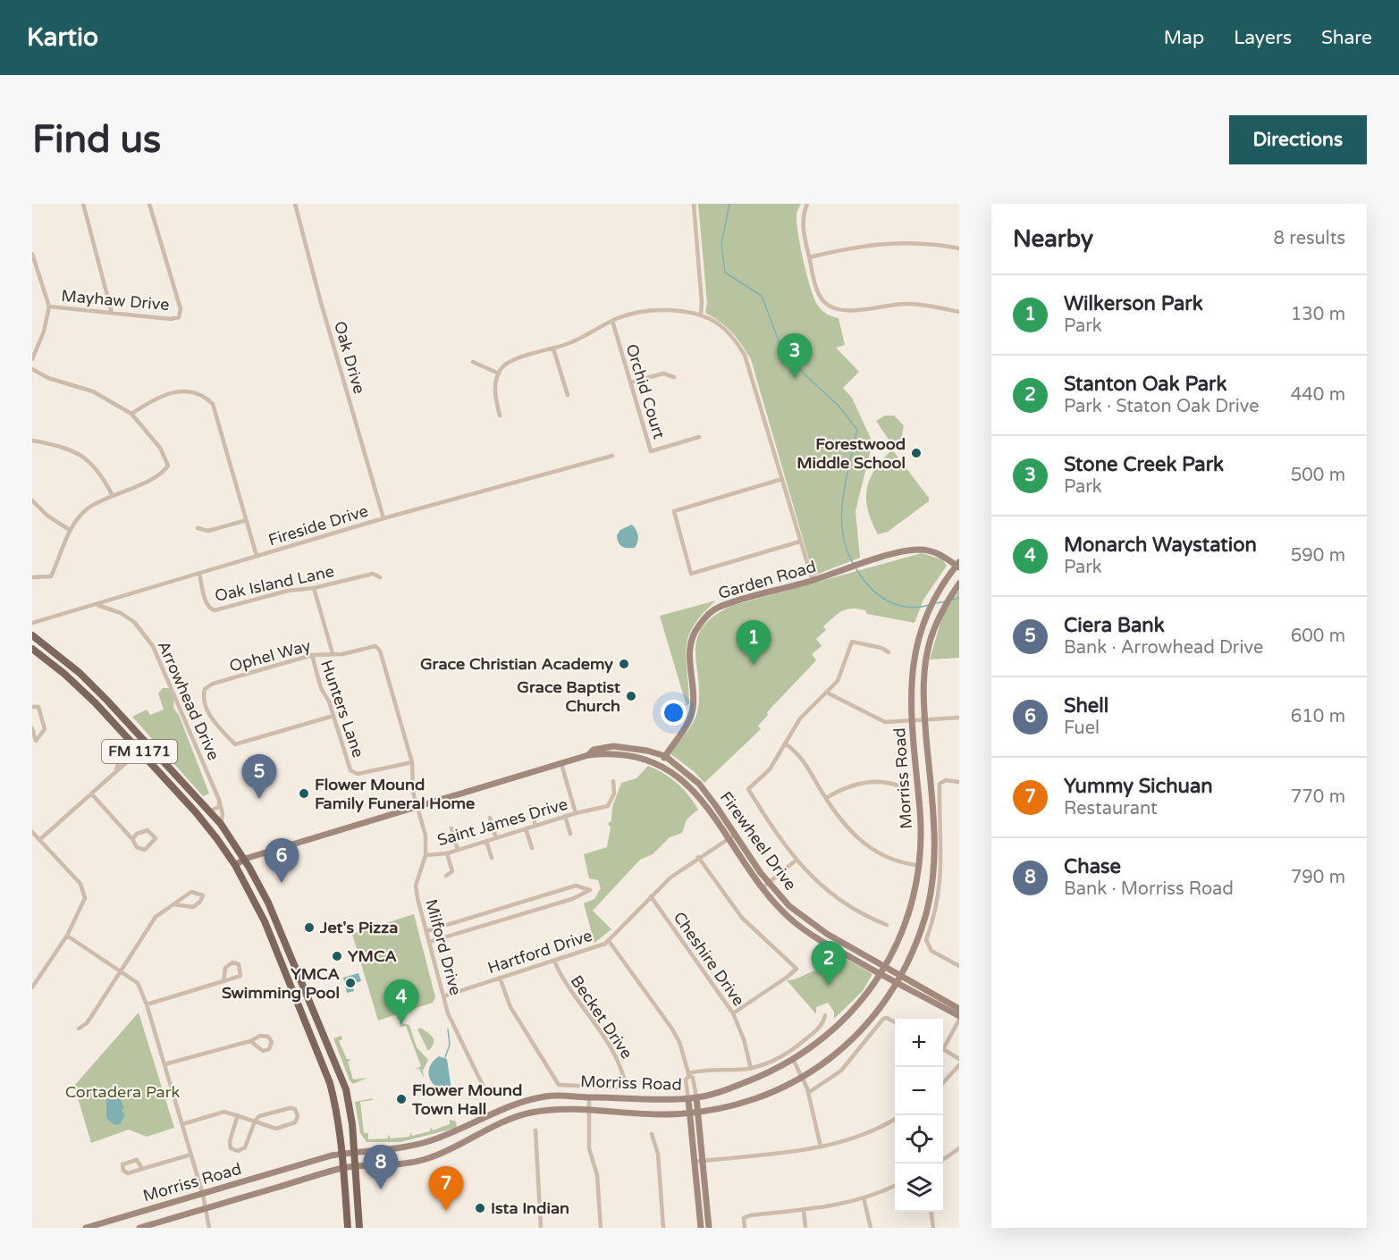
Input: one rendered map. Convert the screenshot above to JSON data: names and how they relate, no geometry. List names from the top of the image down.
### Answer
{
  "streets": {
    "main road": [
      "Garden Road",
      "FM 1171",
      "Morriss Road",
      "Firewheel Drive"
    ],
    "street": [
      "Mayhaw Drive",
      "Oak Drive",
      "Orchid Court",
      "Fireside Drive",
      "Oak Island Lane",
      "Ophel Way",
      "Arrowhead Drive",
      "Hunters Lane",
      "Saint James Drive",
      "Milford Drive",
      "Hartford Drive",
      "Cheshire Drive",
      "Becket Drive"
    ]
  },
  "crossings": [
    ["Oak Drive", "Fireside Drive"],
    ["Fireside Drive", "Oak Island Lane"],
    ["Fireside Drive", "Arrowhead Drive"],
    ["Garden Road", "Morriss Road"],
    ["Garden Road", "Firewheel Drive"],
    ["Ophel Way", "Hunters Lane"],
    ["Ophel Way", "Milford Drive"],
    ["Arrowhead Drive", "FM 1171"],
    ["Hunters Lane", "Milford Drive"],
    ["FM 1171", "Morriss Road"],
    ["FM 1171", "Firewheel Drive"],
    ["Morriss Road", "Firewheel Drive"],
    ["Saint James Drive", "Milford Drive"],
    ["Firewheel Drive", "Milford Drive"],
    ["Firewheel Drive", "Hartford Drive"],
    ["Milford Drive", "Hartford Drive"],
    ["Hartford Drive", "Cheshire Drive"],
    ["Hartford Drive", "Becket Drive"]
  ],
  "parks": ["Cortadera Park"],
  "places": [
    "Forestwood Middle School",
    "Grace Christian Academy",
    "Grace Baptist Church",
    "Flower Mound Family Funeral Home",
    "Jet's Pizza",
    "YMCA",
    "YMCA Swimming Pool",
    "Flower Mound Town Hall",
    "Ista Indian"
  ],
  "page": {
    "header": "Kartio",
    "nav": ["Map", "Layers", "Share"],
    "buttons": "Directions",
    "title": "Find us",
    "heading": ["Nearby", "8 results"],
    "list": [
      {
        "mark": "1",
        "name": "Wilkerson Park",
        "note": "Park",
        "value": "130 m"
      },
      {
        "mark": "2",
        "name": "Stanton Oak Park",
        "note": "Park · Staton Oak Drive",
        "value": "440 m"
      },
      {
        "mark": "3",
        "name": "Stone Creek Park",
        "note": "Park",
        "value": "500 m"
      },
      {
        "mark": "4",
        "name": "Monarch Waystation",
        "note": "Park",
        "value": "590 m"
      },
      {
        "mark": "5",
        "name": "Ciera Bank",
        "note": "Bank · Arrowhead Drive",
        "value": "600 m"
      },
      {
        "mark": "6",
        "name": "Shell",
        "note": "Fuel",
        "value": "610 m"
      },
      {
        "mark": "7",
        "name": "Yummy Sichuan",
        "note": "Restaurant",
        "value": "770 m"
      },
      {
        "mark": "8",
        "name": "Chase",
        "note": "Bank · Morriss Road",
        "value": "790 m"
      }
    ],
    "pins": [
      "3",
      "1",
      "5",
      "6",
      "2",
      "4",
      "8",
      "7"
    ],
    "map_buttons": ["+", "−"]
  }
}
